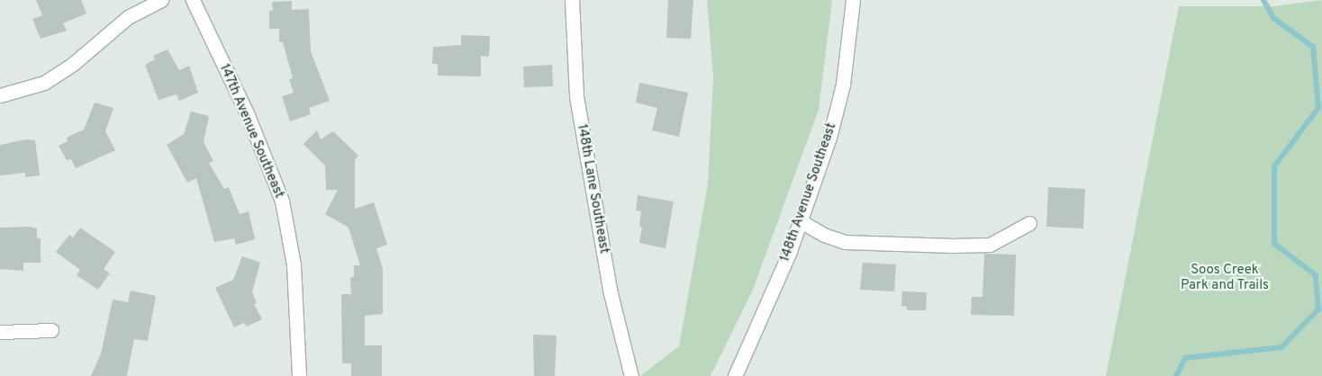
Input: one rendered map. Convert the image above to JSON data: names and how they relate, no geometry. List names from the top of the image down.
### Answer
{
  "streets": {
    "street": ["147th Avenue Southeast", "148th Lane Southeast", "148th Avenue Southeast"]
  },
  "parks": ["Soos Creek Park and Trails"]
}
